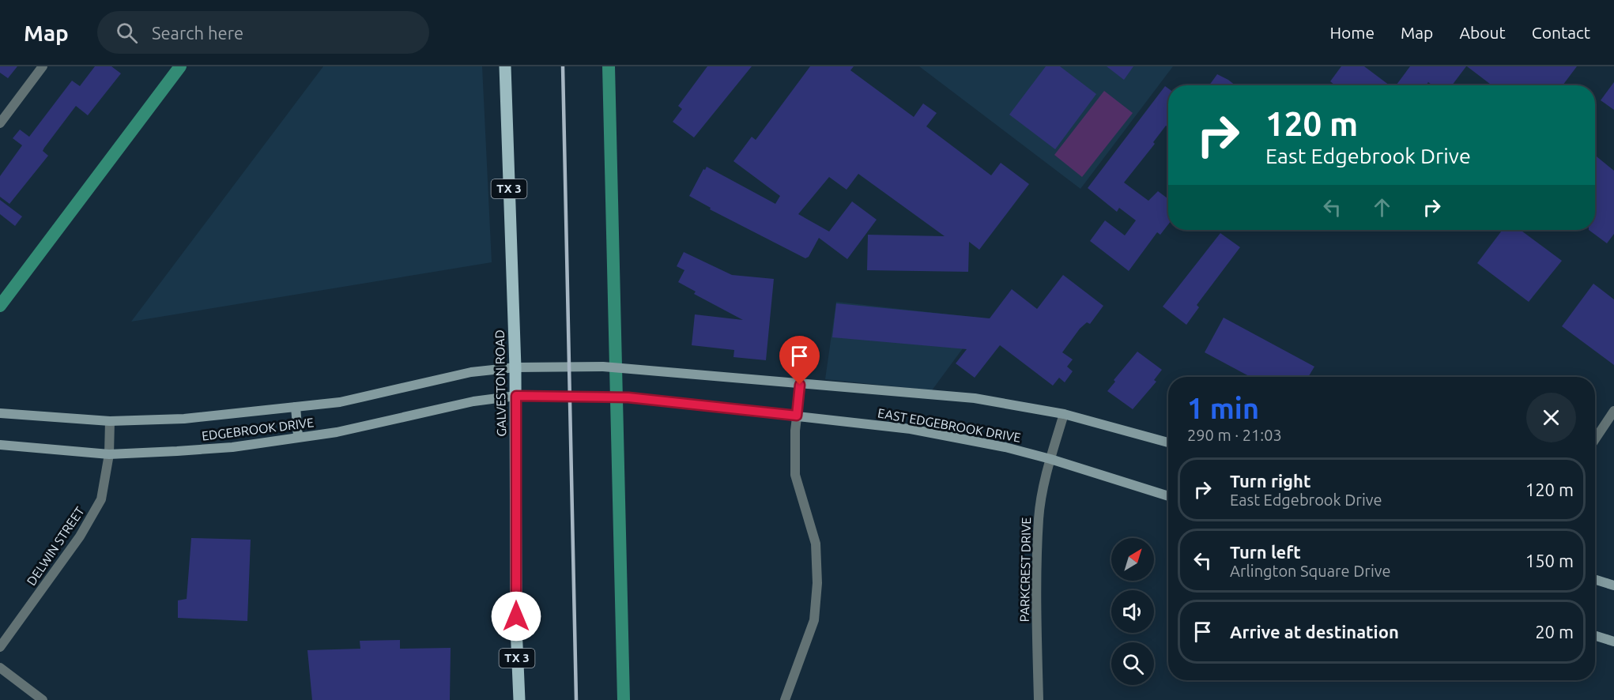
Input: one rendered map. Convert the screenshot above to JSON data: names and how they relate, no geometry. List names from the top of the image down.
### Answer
{
  "streets": {
    "main road": [
      "TX 3",
      "GALVESTON ROAD",
      "EAST EDGEBROOK DRIVE",
      "EDGEBROOK DRIVE"
    ],
    "street": ["DELWIN STREET", "PARKCREST DRIVE"]
  },
  "crossings": [
    ["GALVESTON ROAD", "EAST EDGEBROOK DRIVE"],
    ["GALVESTON ROAD", "EDGEBROOK DRIVE"],
    ["EAST EDGEBROOK DRIVE", "EDGEBROOK DRIVE"],
    ["EAST EDGEBROOK DRIVE", "PARKCREST DRIVE"],
    ["EDGEBROOK DRIVE", "DELWIN STREET"]
  ],
  "north": "top right",
  "page": {
    "header": "Map",
    "search": "Search here",
    "nav": [
      "Home",
      "Map",
      "About",
      "Contact"
    ],
    "turn": ["120 m", "East Edgebrook Drive"],
    "heading": ["1 min", "290 m · 21:03"],
    "list": [
      {
        "name": "Turn right",
        "note": "East Edgebrook Drive",
        "value": "120 m"
      },
      {
        "name": "Turn left",
        "note": "Arlington Square Drive",
        "value": "150 m"
      },
      {
        "name": "Arrive at destination",
        "value": "20 m"
      }
    ]
  }
}
